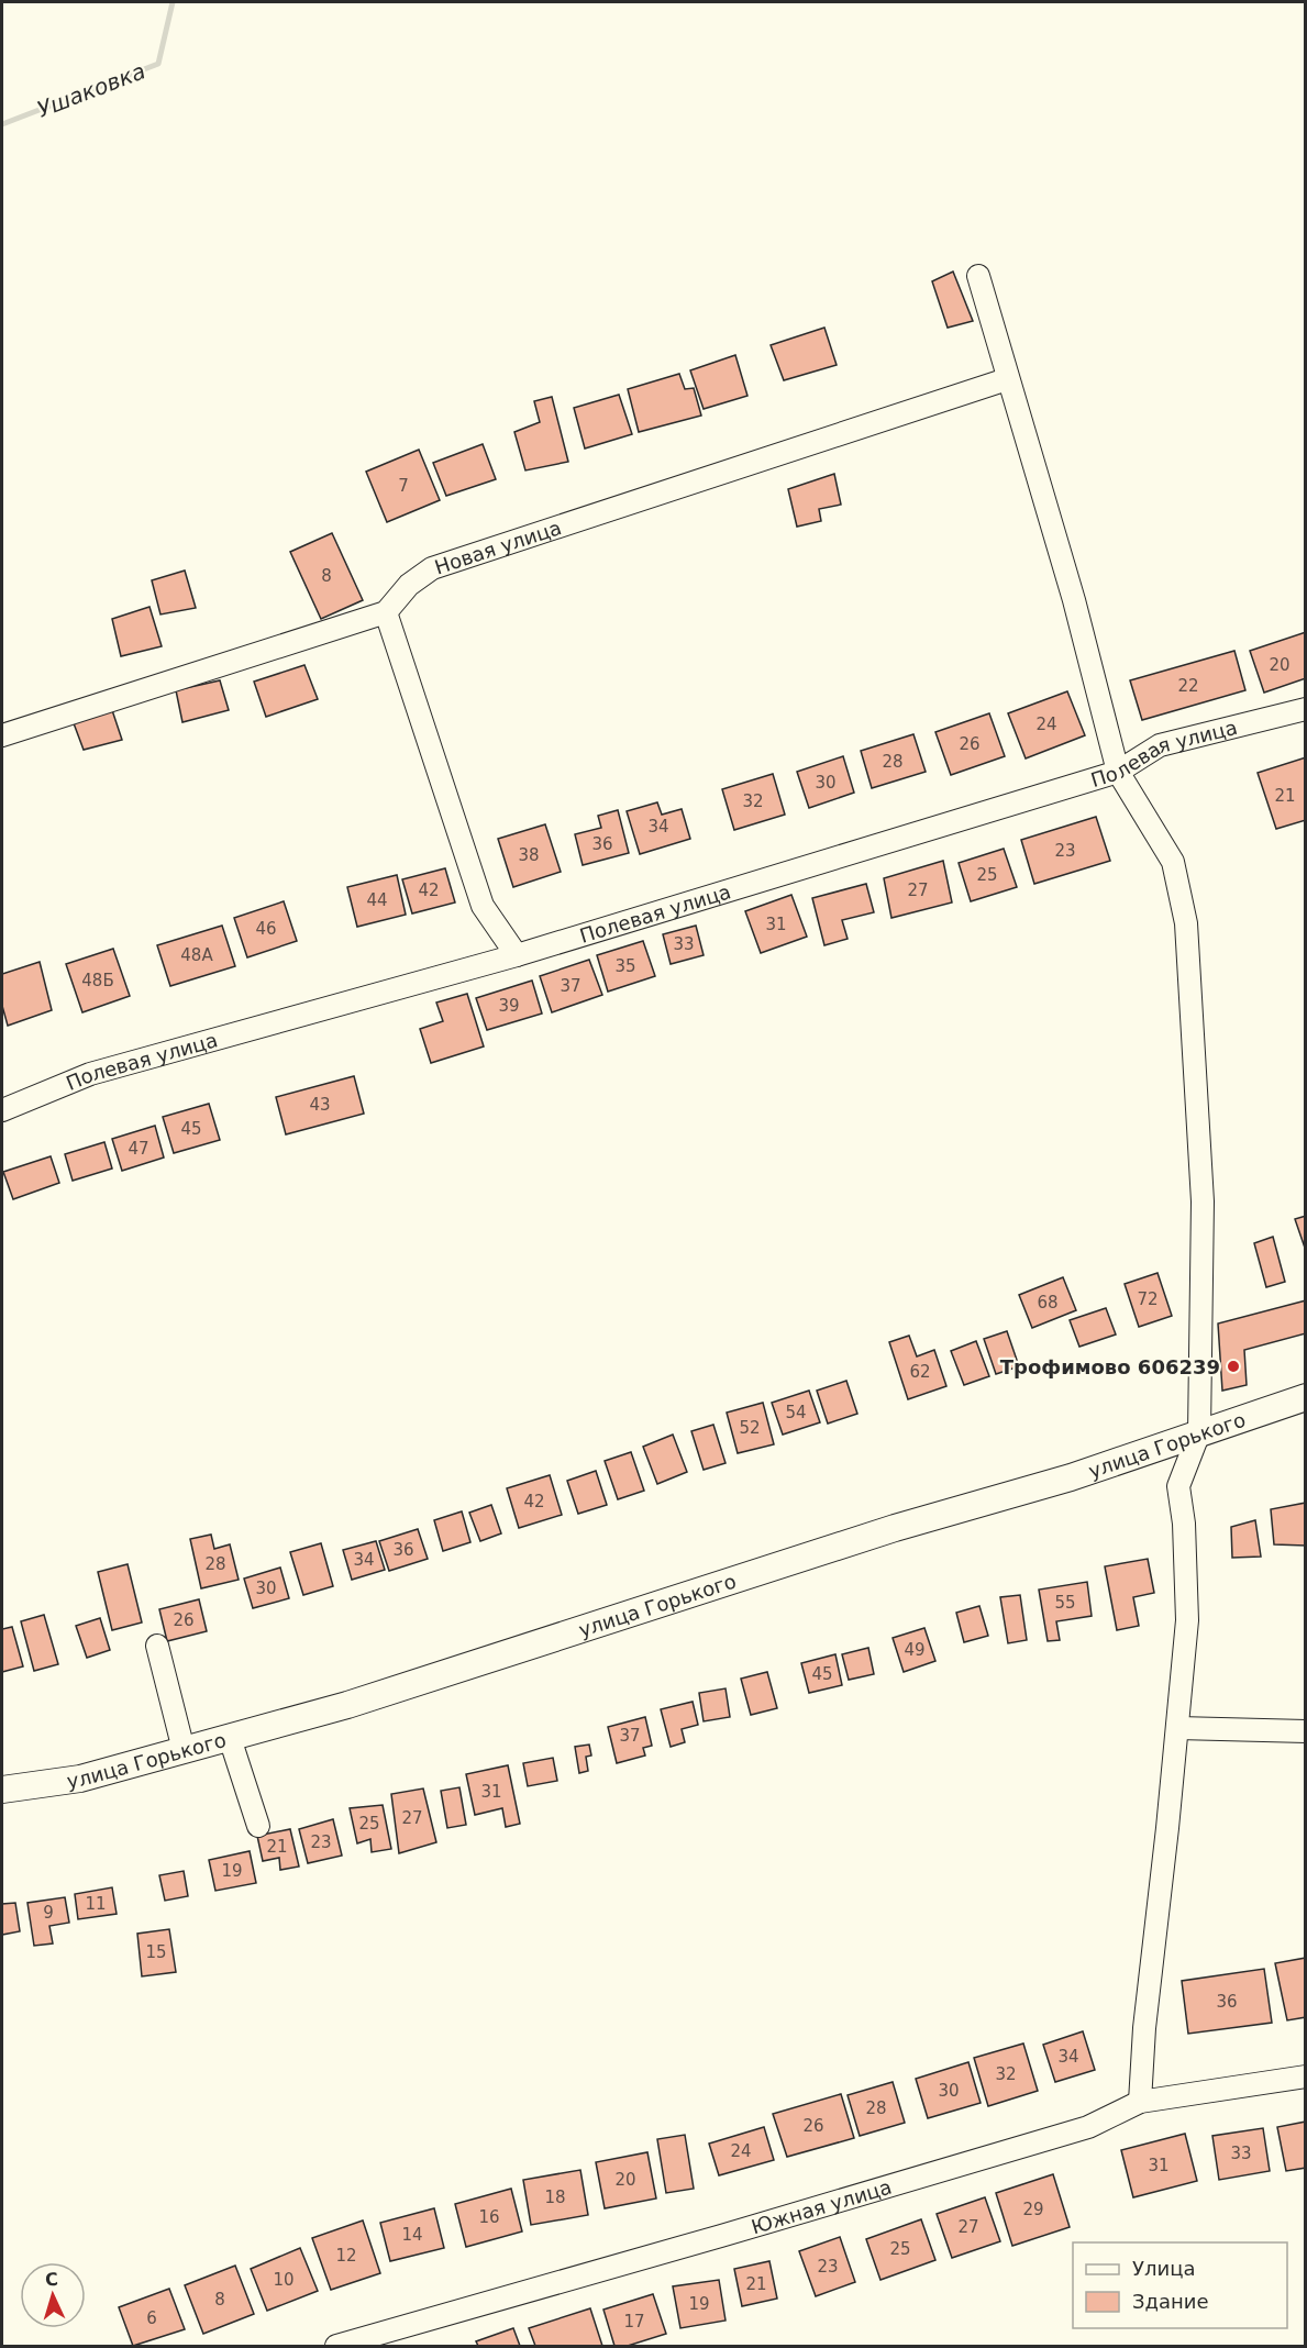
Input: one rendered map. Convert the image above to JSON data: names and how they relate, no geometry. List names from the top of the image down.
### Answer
{
  "streets": {
    "main road": ["улица Горького"],
    "street": ["Новая улица", "Полевая улица", "Южная улица"]
  },
  "water": ["Ушаковка"],
  "places": ["Трофимово 606239"],
  "house_numbers": [
    "7",
    "8",
    "20",
    "22",
    "24",
    "26",
    "28",
    "30",
    "21",
    "32",
    "34",
    "36",
    "23",
    "38",
    "25",
    "42",
    "27",
    "44",
    "31",
    "46",
    "33",
    "48А",
    "35",
    "48Б",
    "37",
    "39",
    "43",
    "45",
    "47",
    "72",
    "68",
    "62",
    "54",
    "52",
    "42",
    "36",
    "34",
    "28",
    "30",
    "55",
    "26",
    "49",
    "45",
    "37",
    "31",
    "27",
    "25",
    "23",
    "21",
    "19",
    "11",
    "9",
    "15",
    "36",
    "34",
    "32",
    "30",
    "28",
    "26",
    "24",
    "33",
    "31",
    "20",
    "18",
    "29",
    "16",
    "27",
    "14",
    "25",
    "12",
    "23",
    "10",
    "21",
    "8",
    "19",
    "6",
    "17"
  ],
  "legend": ["Улица", "Здание"],
  "north": "top"
}
